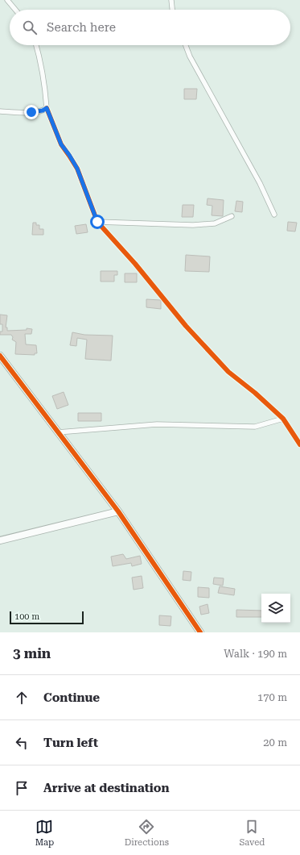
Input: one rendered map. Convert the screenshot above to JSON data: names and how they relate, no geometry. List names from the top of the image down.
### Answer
{
  "scale_bar": "100 m",
  "page": {
    "search": "Search here",
    "scale": "100 m",
    "heading": ["3 min", "Walk · 190 m"],
    "list": [
      ["Continue", "170 m"],
      ["Turn left", "20 m"],
      "Arrive at destination"
    ],
    "nav": ["Map", "Directions", "Saved"]
  }
}
